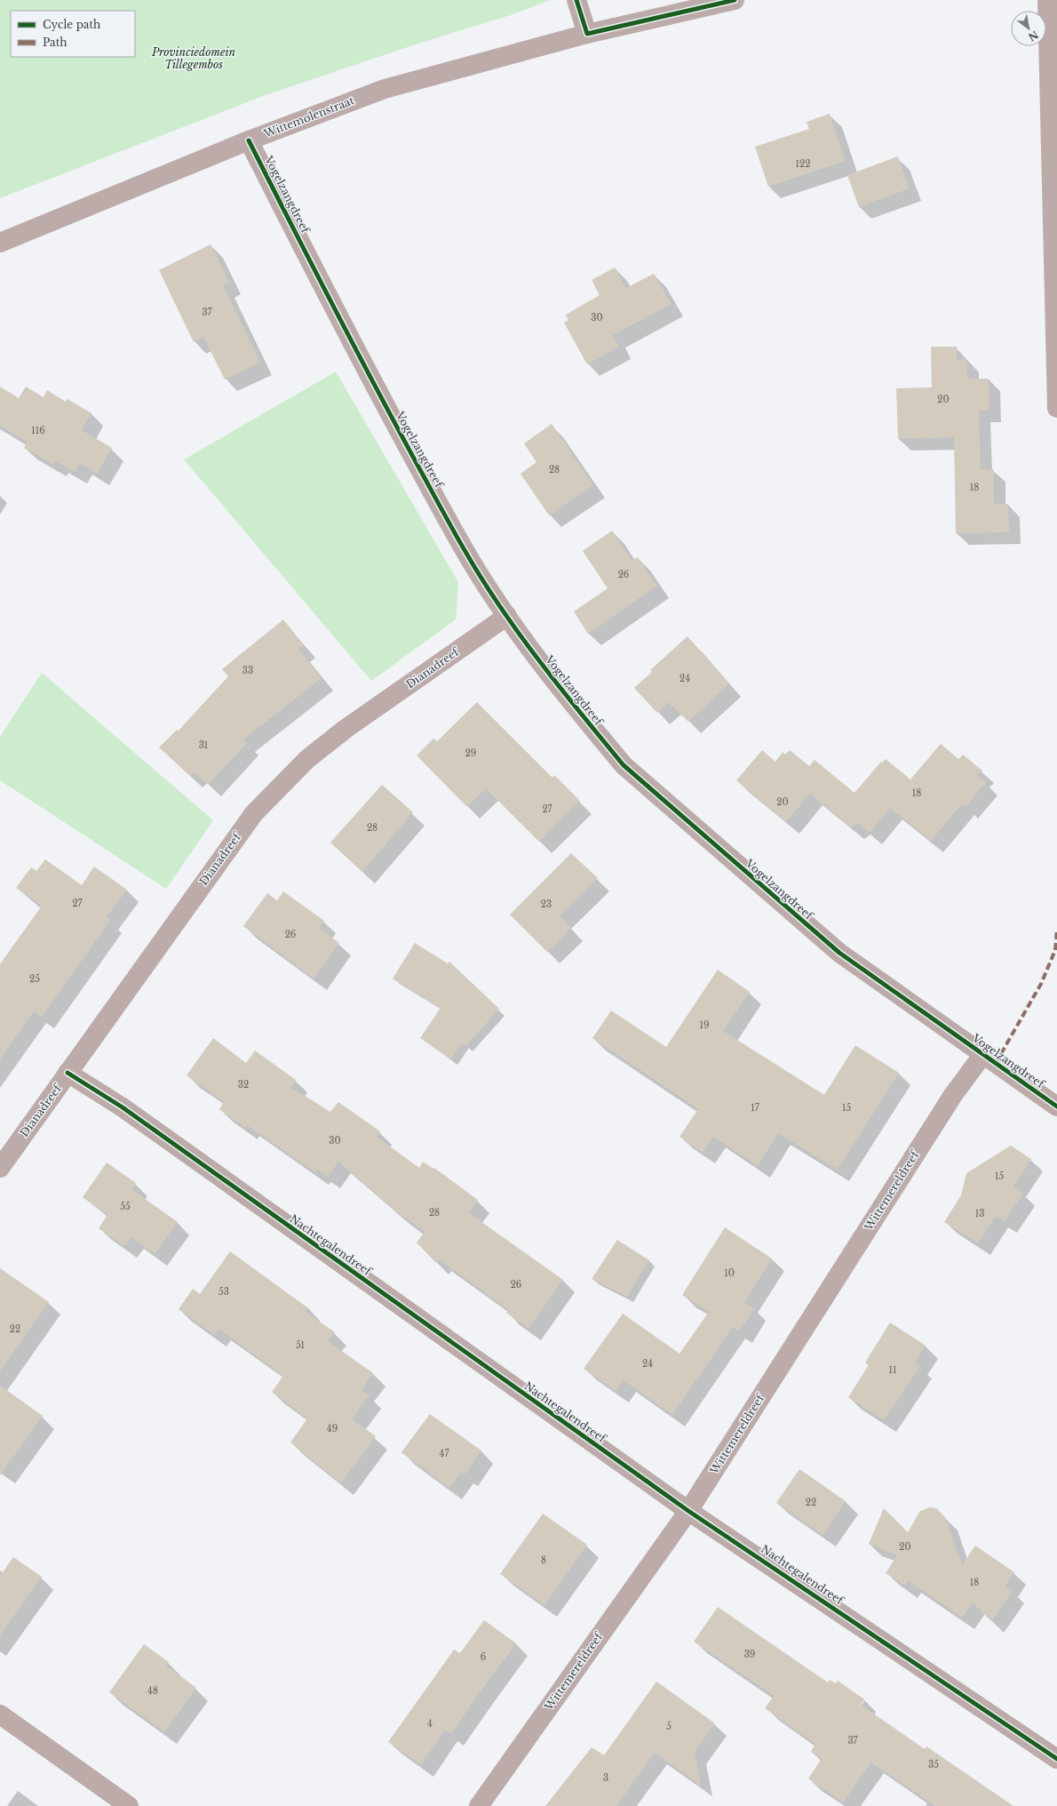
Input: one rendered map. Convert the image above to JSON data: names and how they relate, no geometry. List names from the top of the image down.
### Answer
{
  "streets": {
    "street": [
      "Wittemolenstraat",
      "Vogelzangdreef",
      "Dianadreef",
      "Wittemereldreef",
      "Nachtegalendreef"
    ]
  },
  "crossings": [
    ["Wittemolenstraat", "Vogelzangdreef"],
    ["Vogelzangdreef", "Dianadreef"],
    ["Vogelzangdreef", "Wittemereldreef"],
    ["Dianadreef", "Nachtegalendreef"],
    ["Wittemereldreef", "Nachtegalendreef"]
  ],
  "parks": ["Provinciedomein Tillegembos"],
  "house_numbers": [
    "122",
    "37",
    "30",
    "20",
    "116",
    "28",
    "18",
    "26",
    "33",
    "24",
    "31",
    "29",
    "18",
    "20",
    "27",
    "28",
    "27",
    "23",
    "26",
    "25",
    "19",
    "32",
    "17",
    "15",
    "30",
    "15",
    "55",
    "28",
    "13",
    "10",
    "26",
    "53",
    "22",
    "51",
    "24",
    "11",
    "49",
    "47",
    "22",
    "20",
    "8",
    "18",
    "39",
    "6",
    "48",
    "4",
    "5",
    "37",
    "35",
    "3"
  ],
  "legend": ["Cycle path", "Path"],
  "north": "bottom right"
}
